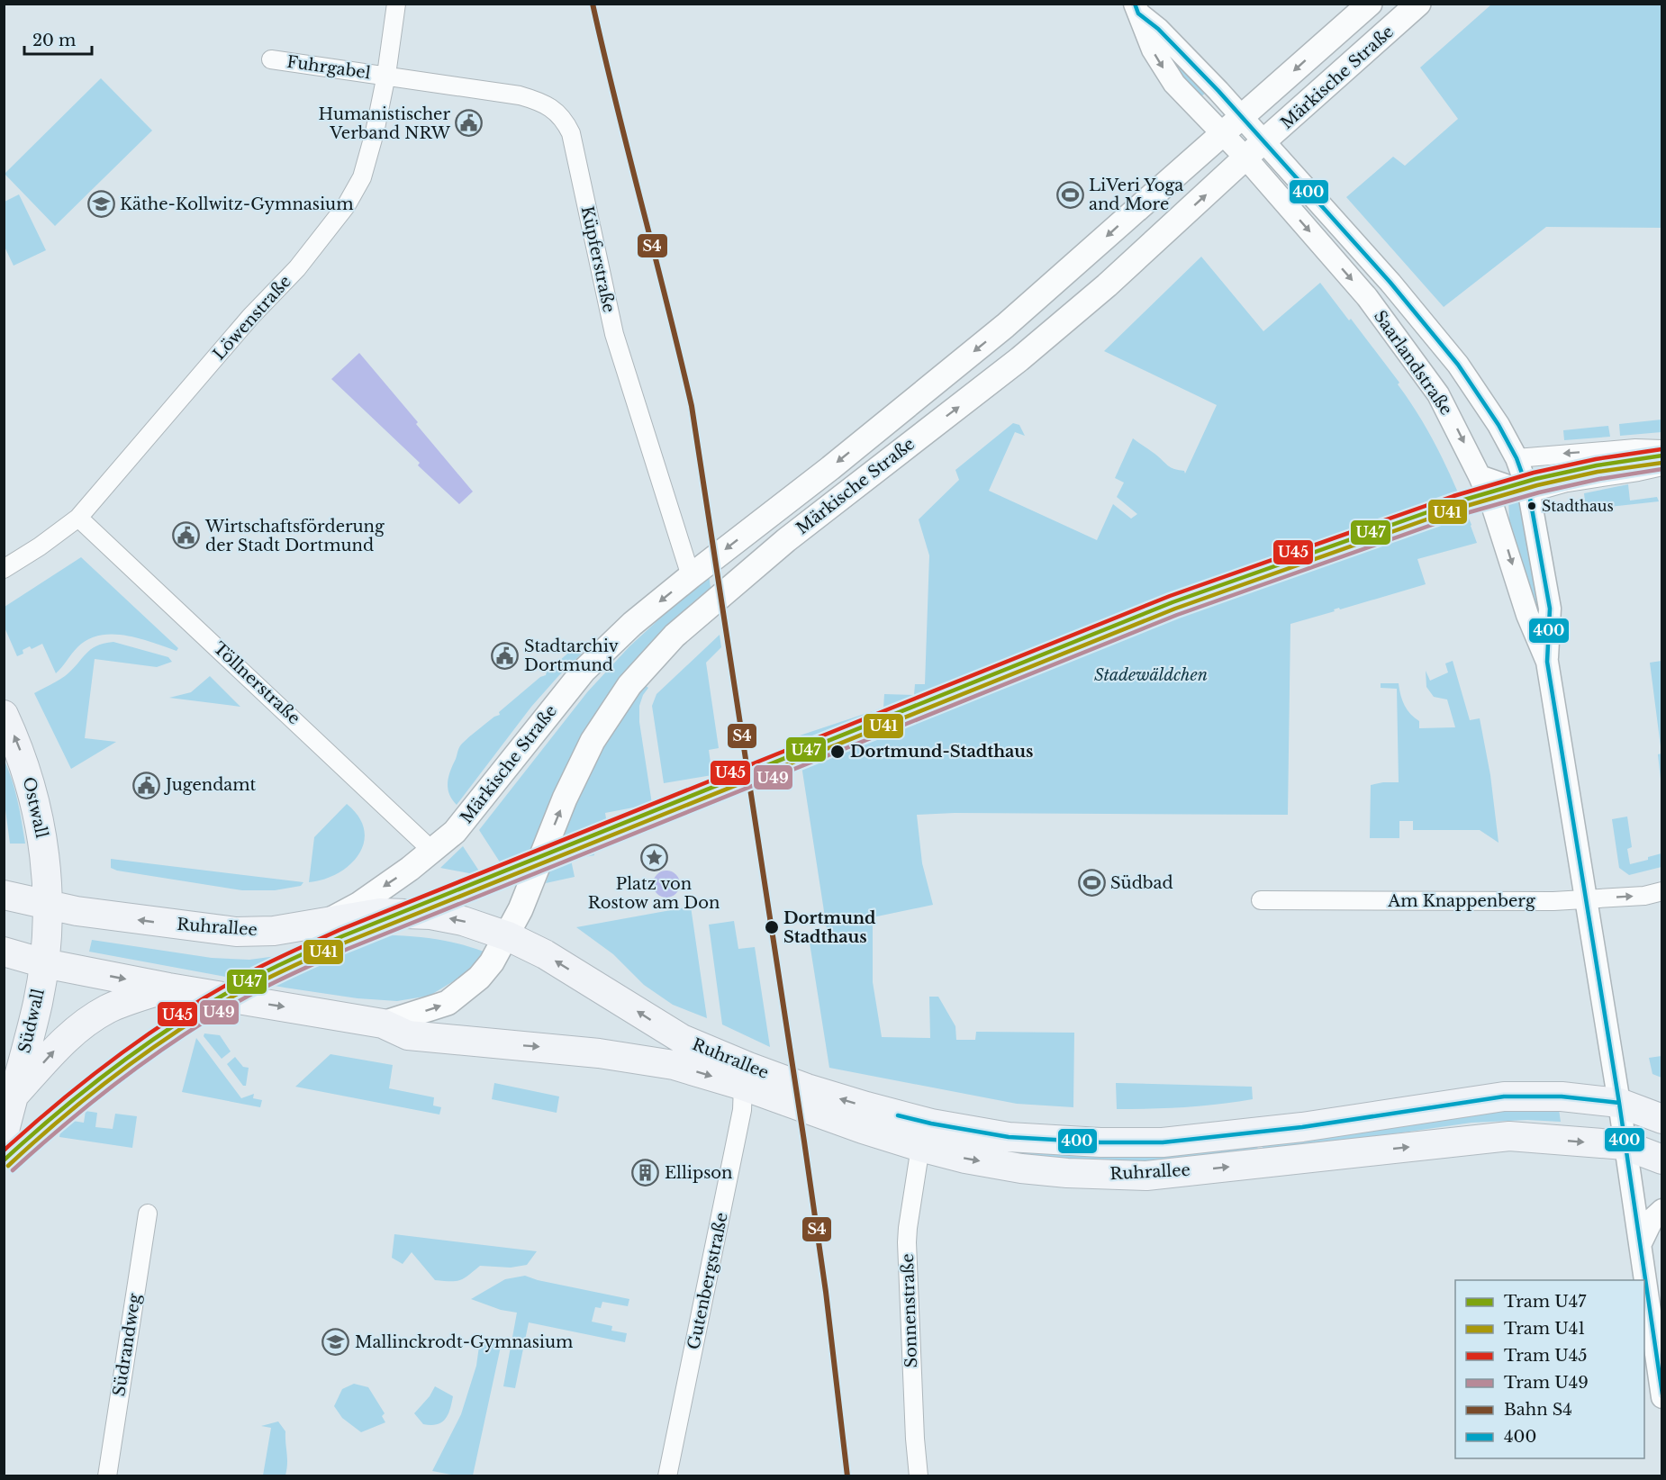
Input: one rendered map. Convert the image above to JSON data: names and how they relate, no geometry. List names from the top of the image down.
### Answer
{
  "streets": {
    "main road": [
      "Märkische Straße",
      "Ostwall",
      "Ruhrallee",
      "Südwall"
    ],
    "street": [
      "Fuhrgabel",
      "Küpferstraße",
      "Löwenstraße",
      "Saarlandstraße",
      "Töllnerstraße",
      "Am Knappenberg",
      "Gutenbergstraße",
      "Sonnenstraße",
      "Südrandweg"
    ]
  },
  "crossings": [
    ["Fuhrgabel", "Küpferstraße"],
    ["Fuhrgabel", "Löwenstraße"],
    ["Märkische Straße", "Küpferstraße"],
    ["Märkische Straße", "Saarlandstraße"],
    ["Märkische Straße", "Töllnerstraße"],
    ["Märkische Straße", "Ruhrallee"],
    ["Küpferstraße", "Löwenstraße"],
    ["Löwenstraße", "Töllnerstraße"],
    ["Saarlandstraße", "Am Knappenberg"],
    ["Saarlandstraße", "Ruhrallee"],
    ["Ostwall", "Ruhrallee"],
    ["Ostwall", "Südwall"],
    ["Ruhrallee", "Südwall"],
    ["Ruhrallee", "Gutenbergstraße"],
    ["Ruhrallee", "Sonnenstraße"]
  ],
  "one_way": ["Ostwall"],
  "parks": ["Stadewäldchen"],
  "places": {
    "public building": [
      "Humanistischer Verband NRW",
      "Wirtschaftsförderung der Stadt Dortmund",
      "Stadtarchiv Dortmund",
      "Jugendamt"
    ],
    "sports": ["LiVeri Yoga and More", "Südbad"],
    "school or university": ["Käthe-Kollwitz-Gymnasium", "Mallinckrodt-Gymnasium"],
    "other": ["Stadthaus", "Dortmund-Stadthaus", "Dortmund Stadthaus"],
    "place": ["Platz von Rostow am Don"],
    "building": ["Ellipson"]
  },
  "lines": [
    "rail line S4",
    "transit line 400",
    "tram line U45",
    "tram line U47",
    "tram line U41",
    "tram line U49"
  ],
  "legend": [
    "Tram U47",
    "Tram U41",
    "Tram U45",
    "Tram U49",
    "Bahn S4",
    "400"
  ],
  "scale_bar": "20 m"
}
